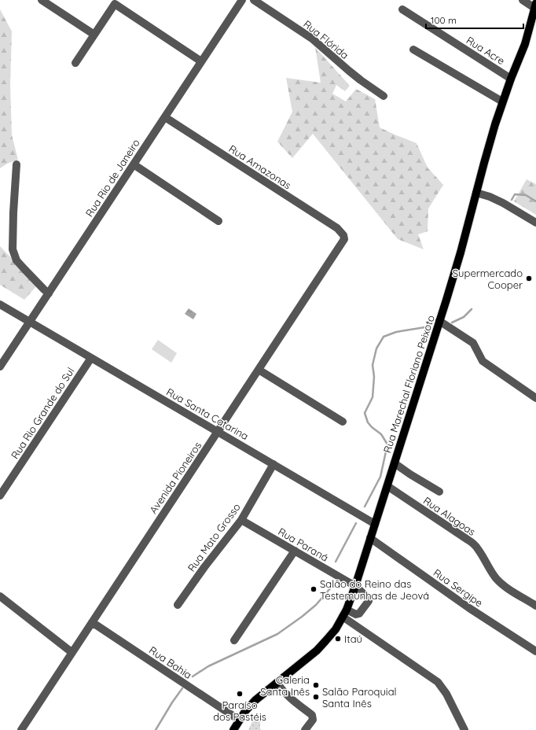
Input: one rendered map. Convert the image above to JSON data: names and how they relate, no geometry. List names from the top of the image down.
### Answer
{
  "streets": {
    "main road": ["Rua Marechal Floriano Peixoto"],
    "street": [
      "Rua Flórida",
      "Rua Acre",
      "Rua Amazonas",
      "Rua Rio de Janeiro",
      "Rua Rio Grande do Sul",
      "Rua Santa Catarina",
      "Avenida Pioneiros",
      "Rua Alagoas",
      "Rua Mato Grosso",
      "Rua Paraná",
      "Rua Sergipe",
      "Rua Bahia"
    ]
  },
  "crossings": [
    ["Rua Acre", "Rua Marechal Floriano Peixoto"],
    ["Rua Amazonas", "Rua Rio de Janeiro"],
    ["Rua Amazonas", "Avenida Pioneiros"],
    ["Rua Rio de Janeiro", "Rua Santa Catarina"],
    ["Rua Marechal Floriano Peixoto", "Rua Santa Catarina"],
    ["Rua Marechal Floriano Peixoto", "Rua Alagoas"],
    ["Rua Marechal Floriano Peixoto", "Rua Paraná"],
    ["Rua Marechal Floriano Peixoto", "Rua Sergipe"],
    ["Rua Marechal Floriano Peixoto", "Rua Bahia"],
    ["Rua Rio Grande do Sul", "Rua Santa Catarina"],
    ["Rua Santa Catarina", "Avenida Pioneiros"],
    ["Rua Santa Catarina", "Rua Mato Grosso"],
    ["Avenida Pioneiros", "Rua Bahia"],
    ["Rua Mato Grosso", "Rua Paraná"]
  ],
  "places": [
    "Supermercado Cooper",
    "Salão do Reino das Testemunhas de Jeová",
    "Itaú",
    "Galeria Santa Inês",
    "Paraíso dos Pastéis",
    "Salão Paroquial Santa Inês"
  ],
  "scale_bar": "100 m"
}
